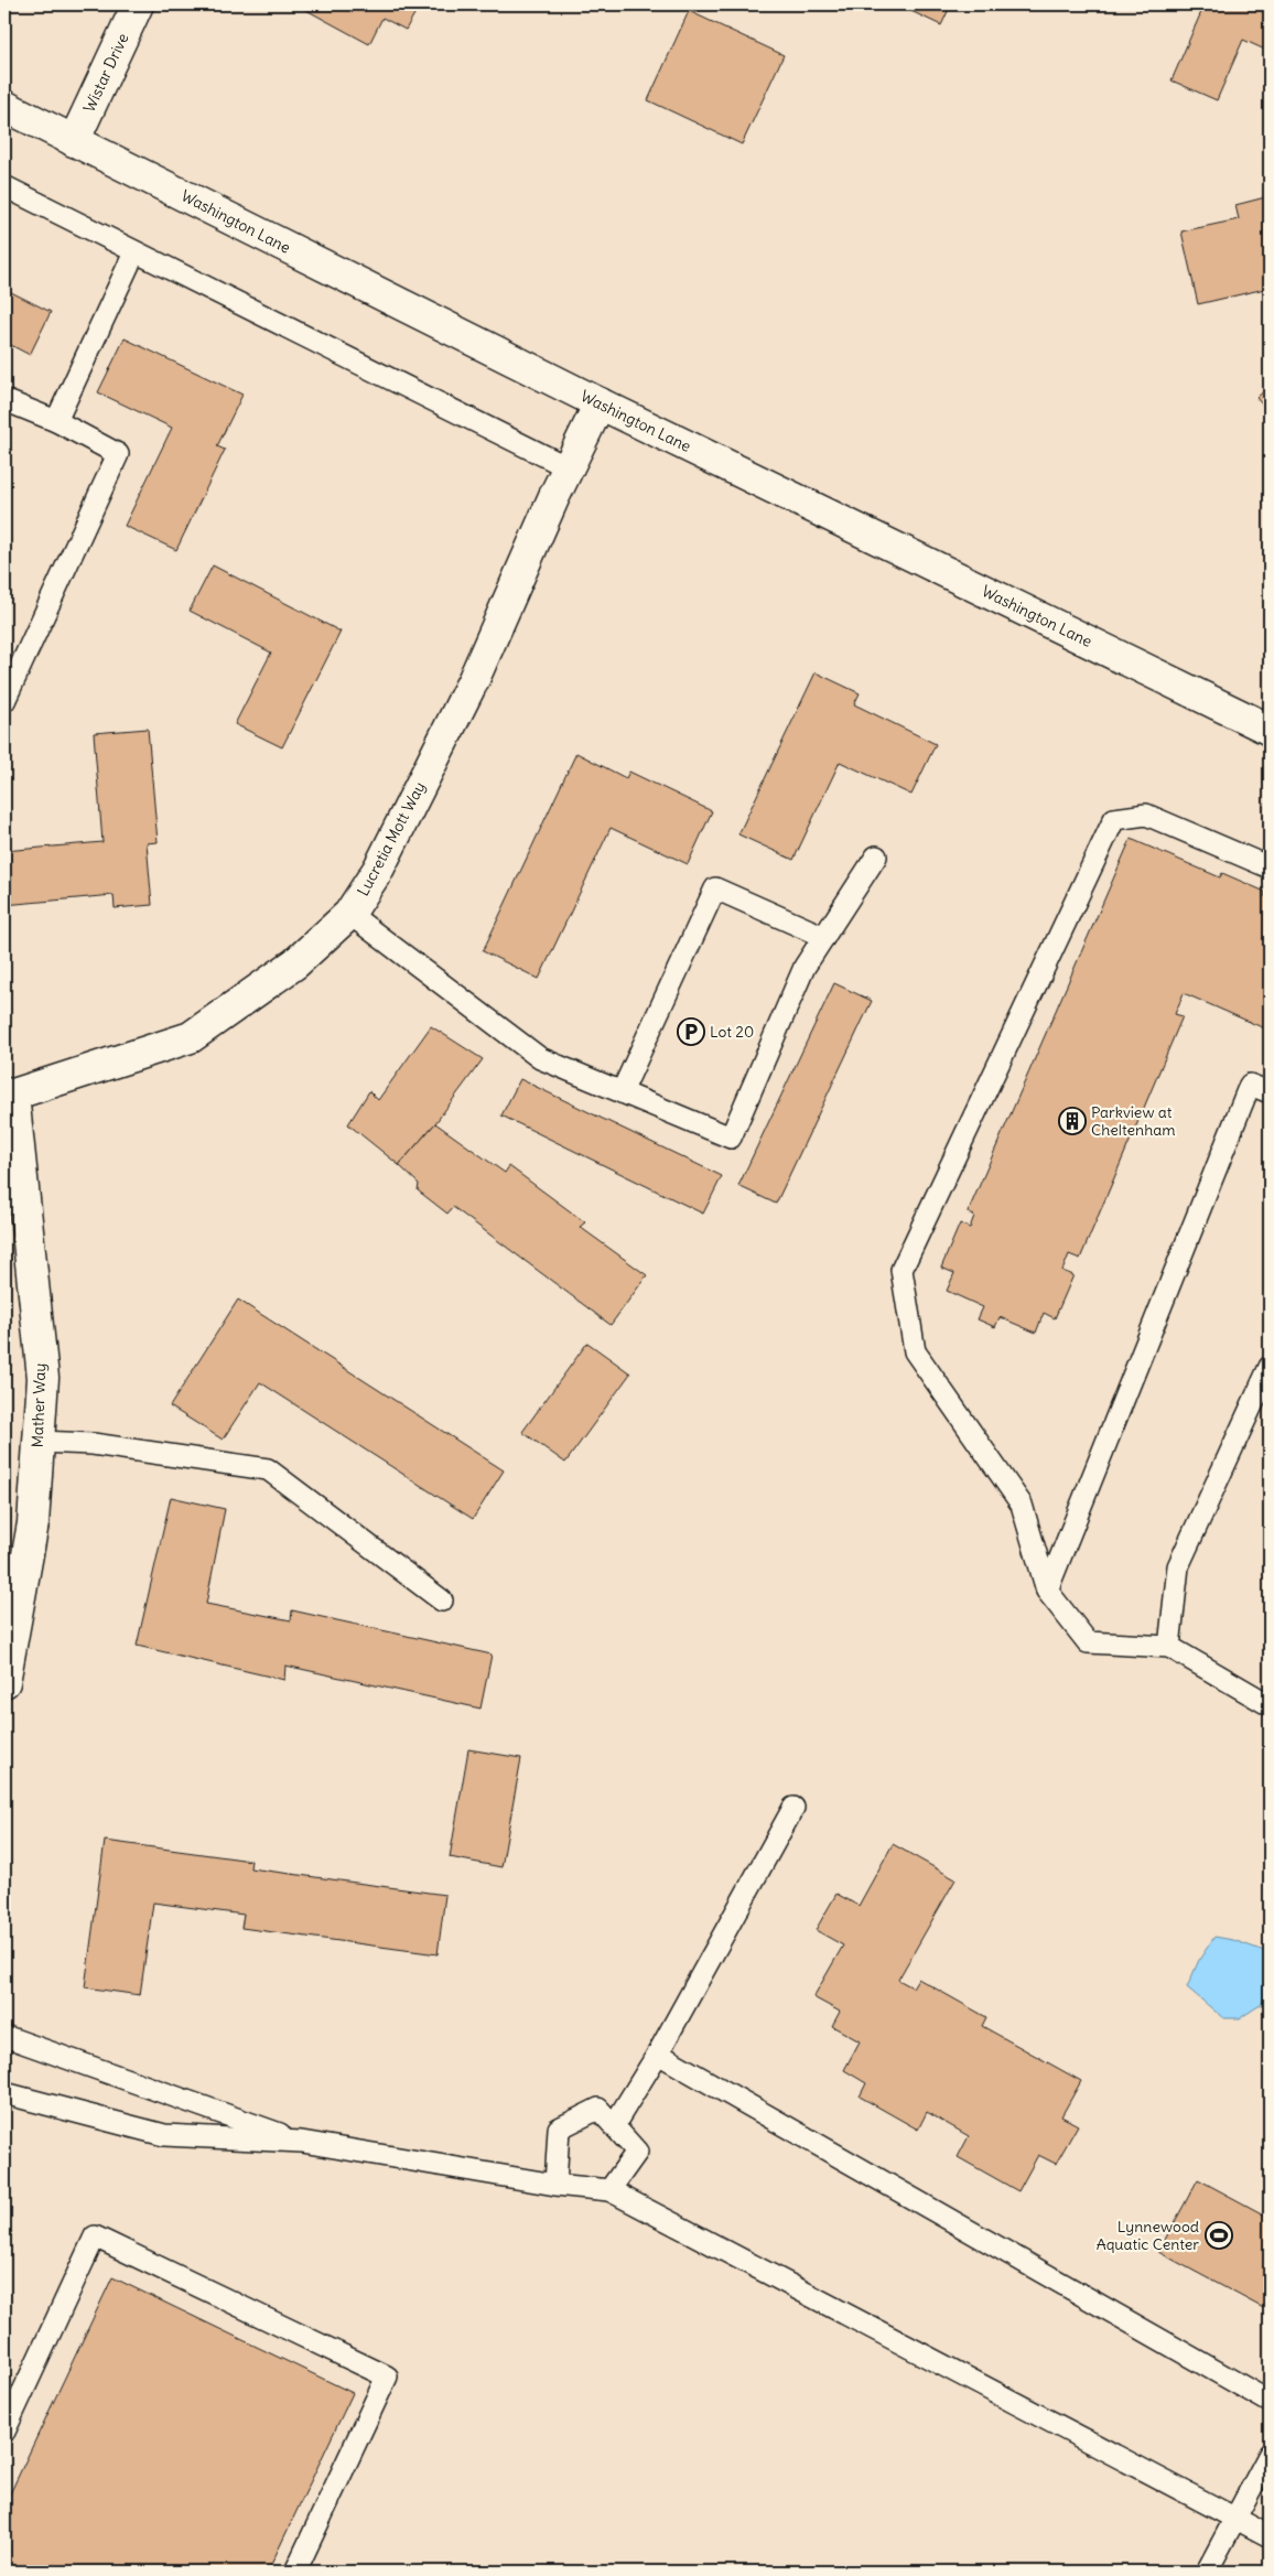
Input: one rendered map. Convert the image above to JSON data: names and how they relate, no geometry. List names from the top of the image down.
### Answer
{
  "streets": {
    "street": [
      "Wistar Drive",
      "Washington Lane",
      "Lucretia Mott Way",
      "Mather Way"
    ]
  },
  "crossings": [
    ["Wistar Drive", "Washington Lane"],
    ["Washington Lane", "Lucretia Mott Way"],
    ["Lucretia Mott Way", "Mather Way"]
  ],
  "places": {
    "parking": ["Lot 20"],
    "building": ["Parkview at Cheltenham"],
    "sports": ["Lynnewood Aquatic Center"]
  }
}
